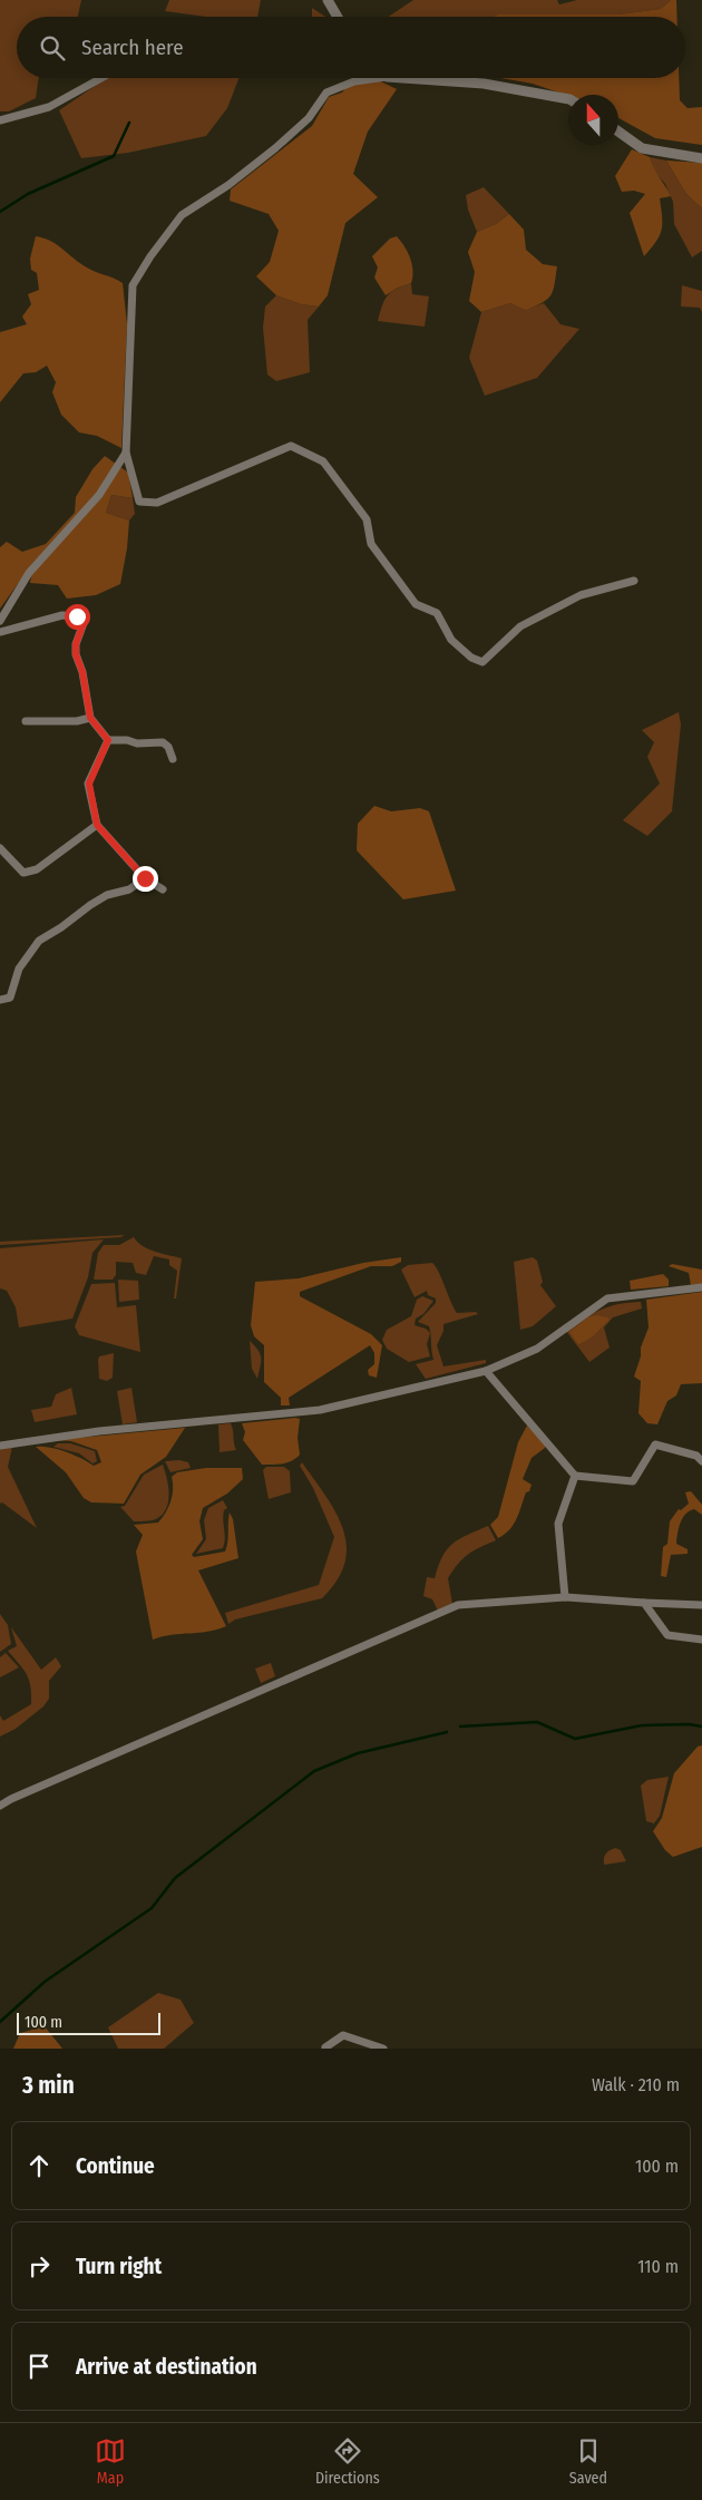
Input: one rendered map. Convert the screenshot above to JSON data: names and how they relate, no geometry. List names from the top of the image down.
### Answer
{
  "scale_bar": "100 m",
  "north": "top",
  "page": {
    "search": "Search here",
    "scale": "100 m",
    "heading": ["3 min", "Walk · 210 m"],
    "list": [
      ["Continue", "100 m"],
      ["Turn right", "110 m"],
      "Arrive at destination"
    ],
    "nav": ["Map", "Directions", "Saved"]
  }
}
